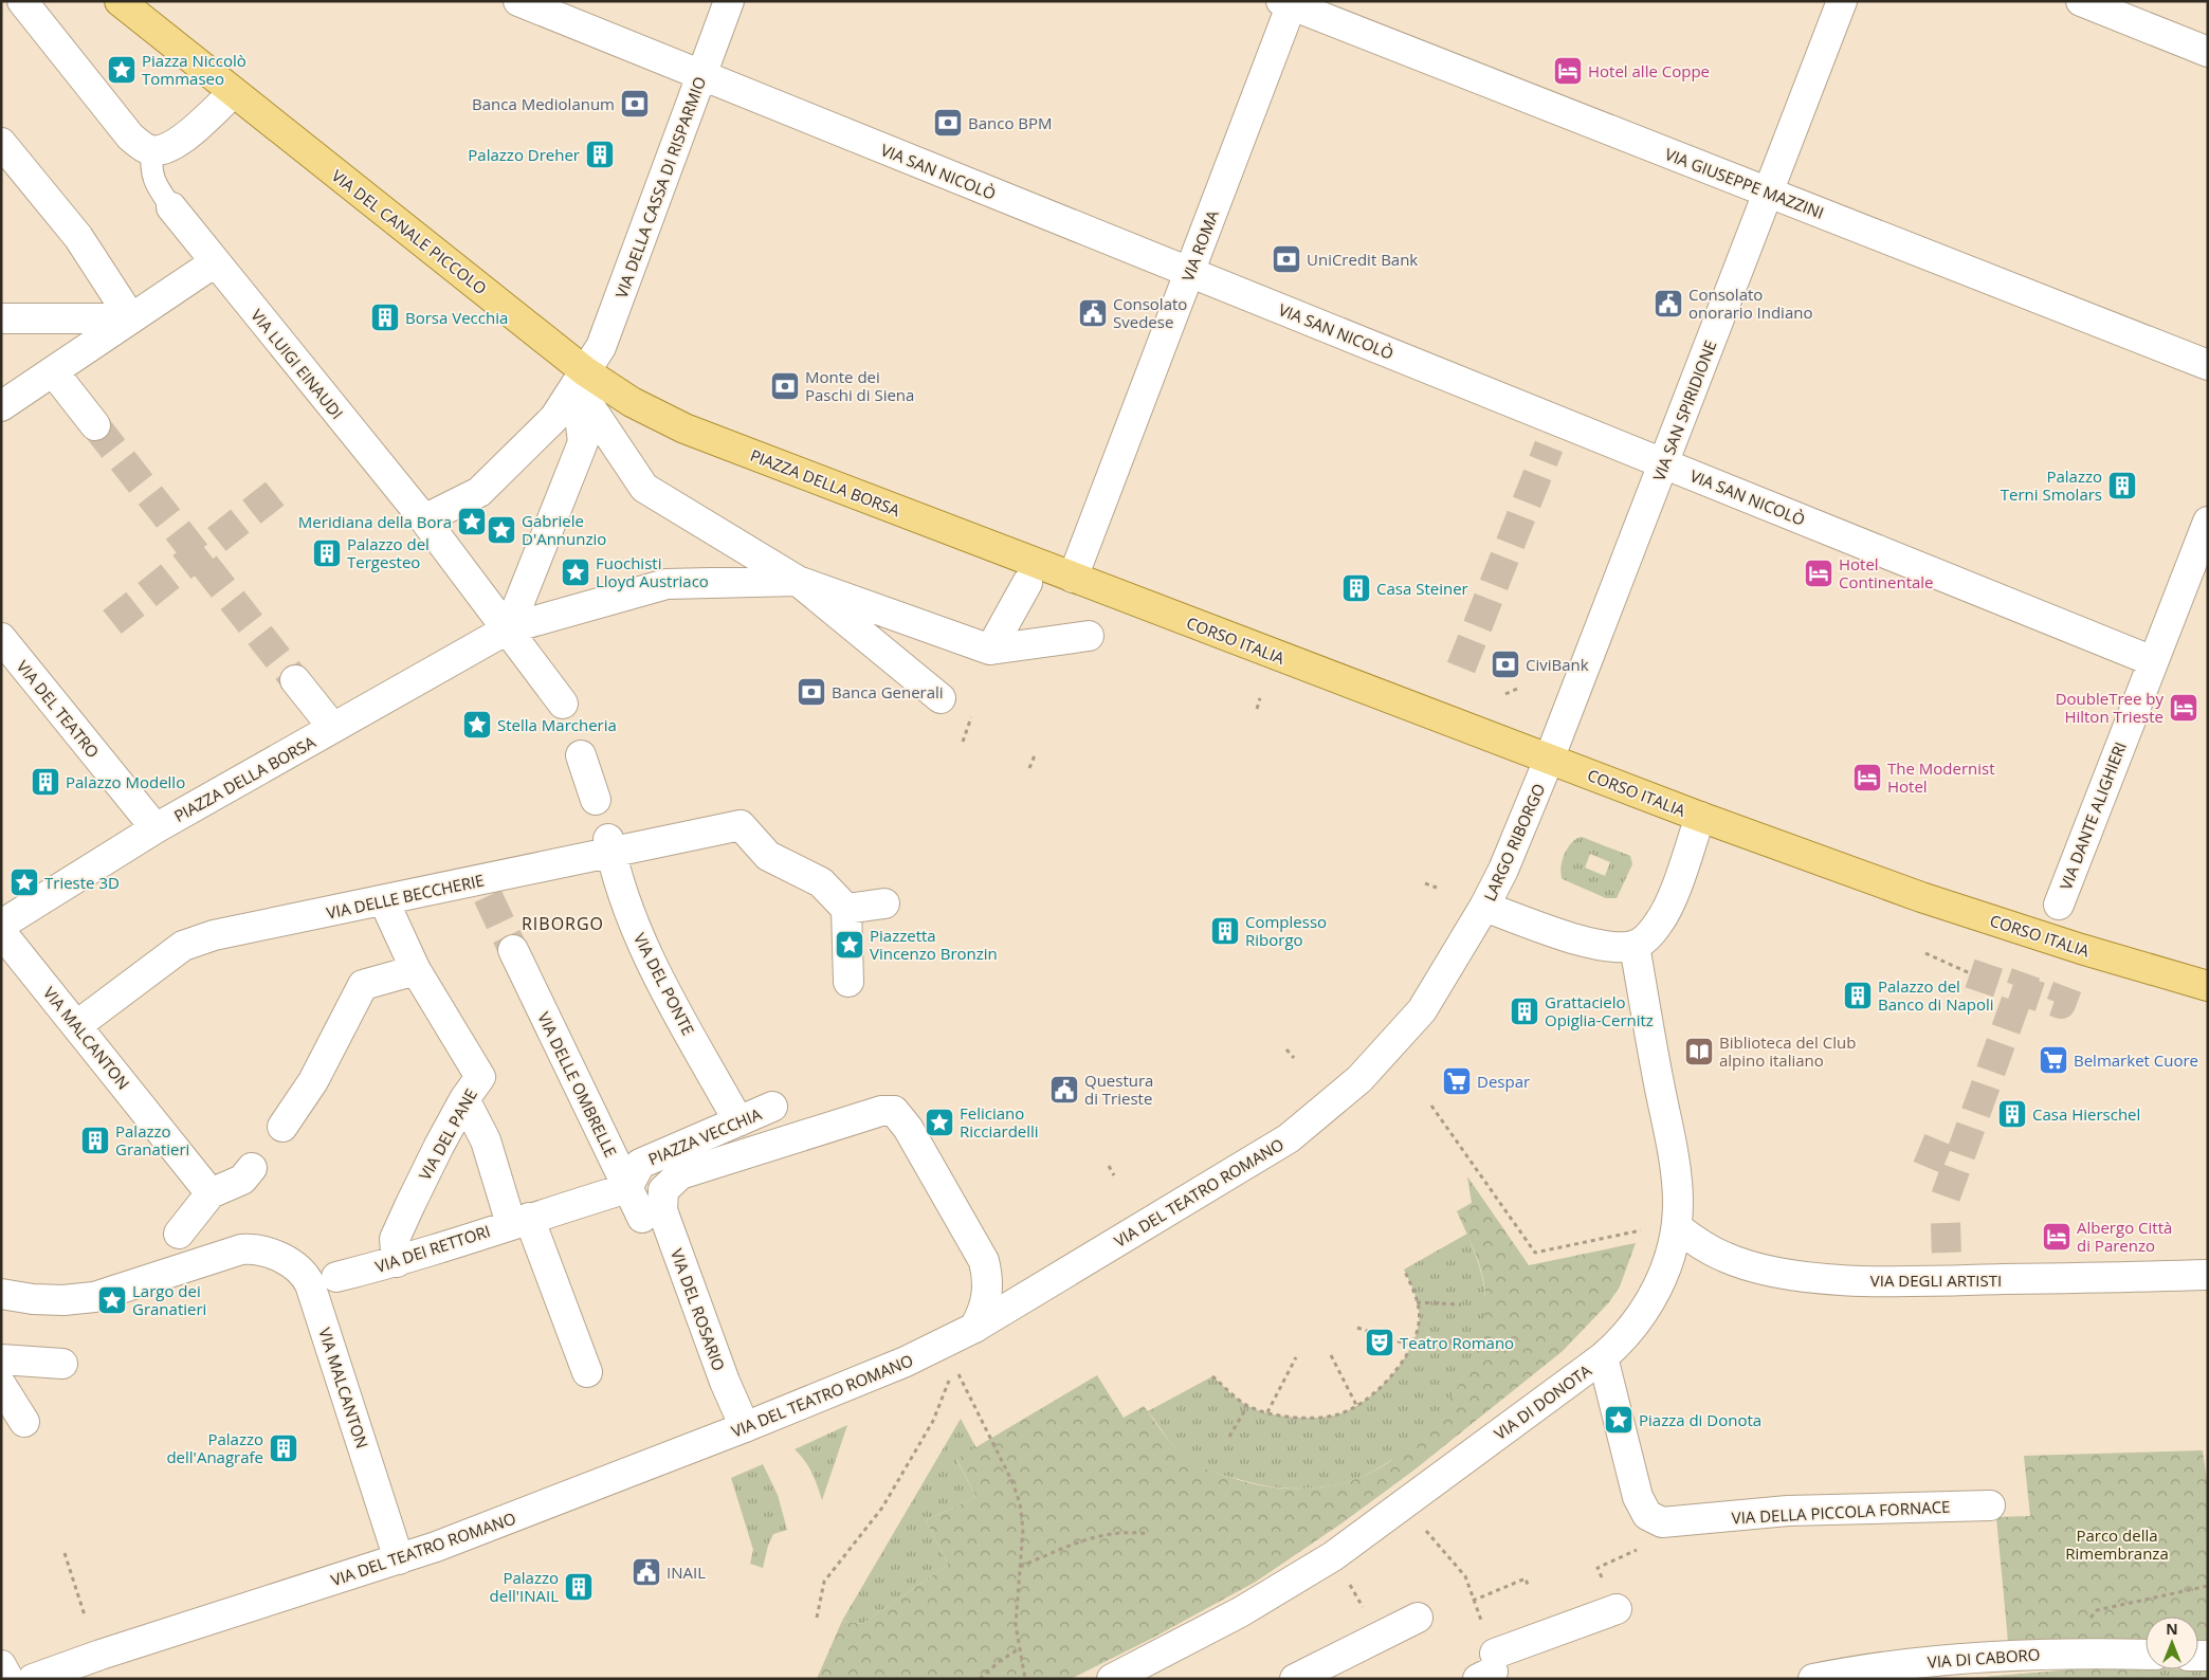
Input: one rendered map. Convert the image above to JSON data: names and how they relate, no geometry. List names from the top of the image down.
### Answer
{
  "streets": {
    "main road": ["VIA DEL CANALE PICCOLO", "PIAZZA DELLA BORSA", "CORSO ITALIA"],
    "street": [
      "VIA SAN NICOLÒ",
      "VIA GIUSEPPE MAZZINI",
      "VIA DELLA CASSA DI RISPARMIO",
      "VIA ROMA",
      "VIA LUIGI EINAUDI",
      "VIA SAN SPIRIDIONE",
      "VIA DEL TEATRO",
      "VIA DANTE ALIGHIERI",
      "LARGO RIBORGO",
      "VIA DELLE BECCHERIE",
      "VIA DEL PONTE",
      "VIA MALCANTON",
      "VIA DELLE OMBRELLE",
      "VIA DEL PANE",
      "PIAZZA VECCHIA",
      "VIA DEL TEATRO ROMANO",
      "VIA DEI RETTORI",
      "VIA DEGLI ARTISTI",
      "VIA DEL ROSARIO",
      "VIA DI DONOTA",
      "VIA DELLA PICCOLA FORNACE",
      "VIA DI CABORO"
    ]
  },
  "crossings": [
    ["VIA SAN NICOLÒ", "VIA DELLA CASSA DI RISPARMIO"],
    ["VIA SAN NICOLÒ", "VIA ROMA"],
    ["VIA SAN NICOLÒ", "VIA SAN SPIRIDIONE"],
    ["VIA SAN NICOLÒ", "VIA DANTE ALIGHIERI"],
    ["VIA GIUSEPPE MAZZINI", "VIA ROMA"],
    ["VIA GIUSEPPE MAZZINI", "VIA SAN SPIRIDIONE"],
    ["VIA DELLA CASSA DI RISPARMIO", "VIA DEL CANALE PICCOLO"],
    ["VIA DELLA CASSA DI RISPARMIO", "VIA LUIGI EINAUDI"],
    ["VIA DELLA CASSA DI RISPARMIO", "PIAZZA DELLA BORSA"],
    ["VIA DEL CANALE PICCOLO", "PIAZZA DELLA BORSA"],
    ["VIA ROMA", "PIAZZA DELLA BORSA"],
    ["VIA ROMA", "CORSO ITALIA"],
    ["VIA LUIGI EINAUDI", "PIAZZA DELLA BORSA"],
    ["VIA SAN SPIRIDIONE", "CORSO ITALIA"],
    ["VIA SAN SPIRIDIONE", "LARGO RIBORGO"],
    ["PIAZZA DELLA BORSA", "CORSO ITALIA"],
    ["PIAZZA DELLA BORSA", "VIA DEL TEATRO"],
    ["CORSO ITALIA", "LARGO RIBORGO"],
    ["LARGO RIBORGO", "VIA DEL TEATRO ROMANO"],
    ["LARGO RIBORGO", "VIA DI DONOTA"],
    ["VIA DELLE BECCHERIE", "VIA DEL PONTE"],
    ["VIA DELLE BECCHERIE", "VIA MALCANTON"],
    ["VIA DELLE BECCHERIE", "VIA DEL PANE"],
    ["VIA DEL PONTE", "PIAZZA VECCHIA"],
    ["VIA MALCANTON", "VIA DEL TEATRO ROMANO"],
    ["VIA DELLE OMBRELLE", "PIAZZA VECCHIA"],
    ["VIA DEL PANE", "VIA DEI RETTORI"],
    ["PIAZZA VECCHIA", "VIA DEL TEATRO ROMANO"],
    ["PIAZZA VECCHIA", "VIA DEL ROSARIO"],
    ["VIA DEL TEATRO ROMANO", "VIA DEL ROSARIO"],
    ["VIA DEGLI ARTISTI", "VIA DI DONOTA"],
    ["VIA DI DONOTA", "VIA DELLA PICCOLA FORNACE"]
  ],
  "districts": ["RIBORGO"],
  "parks": ["Parco della Rimembranza"],
  "places": {
    "place": [
      "Piazza Niccolò Tommaseo",
      "Meridiana della Bora",
      "Gabriele D'Annunzio",
      "Fuochisti Lloyd Austriaco",
      "Stella Marcheria",
      "Trieste 3D",
      "Piazzetta Vincenzo Bronzin",
      "Feliciano Ricciardelli",
      "Largo dei Granatieri",
      "Piazza di Donota"
    ],
    "hotel": [
      "Hotel alle Coppe",
      "Hotel Continentale",
      "DoubleTree by Hilton Trieste",
      "The Modernist Hotel",
      "Albergo Città di Parenzo"
    ],
    "bank": [
      "Banca Mediolanum",
      "Banco BPM",
      "UniCredit Bank",
      "Monte dei Paschi di Siena",
      "CiviBank",
      "Banca Generali"
    ],
    "building": [
      "Palazzo Dreher",
      "Borsa Vecchia",
      "Palazzo Terni Smolars",
      "Palazzo del Tergesteo",
      "Casa Steiner",
      "Palazzo Modello",
      "Complesso Riborgo",
      "Palazzo del Banco di Napoli",
      "Grattacielo Opiglia-Cernitz",
      "Casa Hierschel",
      "Palazzo Granatieri",
      "Palazzo dell'Anagrafe",
      "Palazzo dell'INAIL"
    ],
    "public building": [
      "Consolato onorario Indiano",
      "Consolato Svedese",
      "Questura di Trieste",
      "INAIL"
    ],
    "library": ["Biblioteca del Club alpino italiano"],
    "supermarket": ["Belmarket Cuore", "Despar"],
    "theatre": ["Teatro Romano"]
  },
  "north": "top"
}
